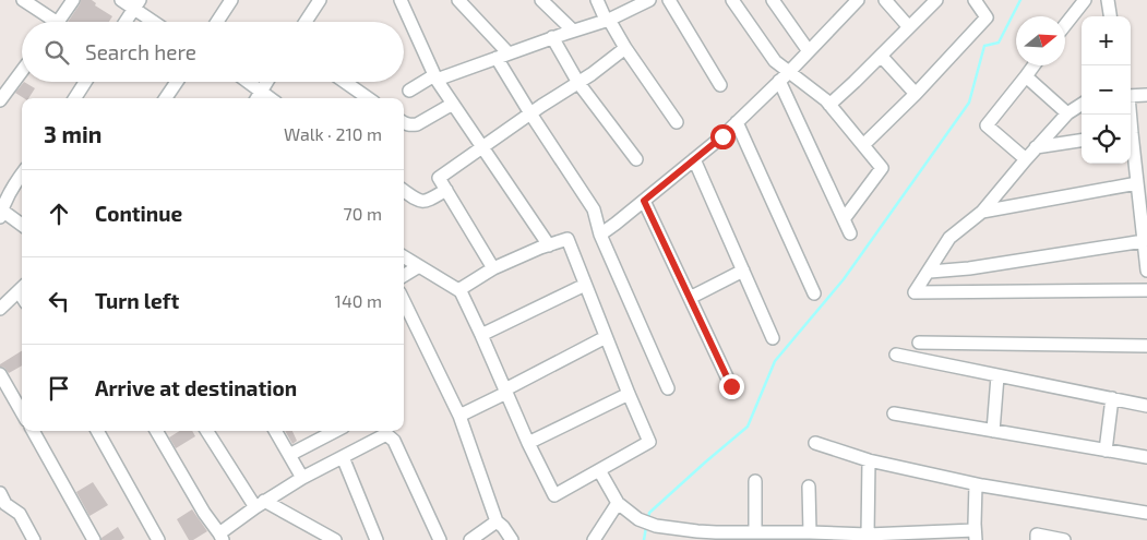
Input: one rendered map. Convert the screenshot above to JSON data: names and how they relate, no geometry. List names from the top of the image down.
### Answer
{
  "north": "right",
  "page": {
    "map_buttons": ["+", "−"],
    "search": "Search here",
    "heading": ["3 min", "Walk · 210 m"],
    "list": [
      ["Continue", "70 m"],
      ["Turn left", "140 m"],
      "Arrive at destination"
    ]
  }
}
